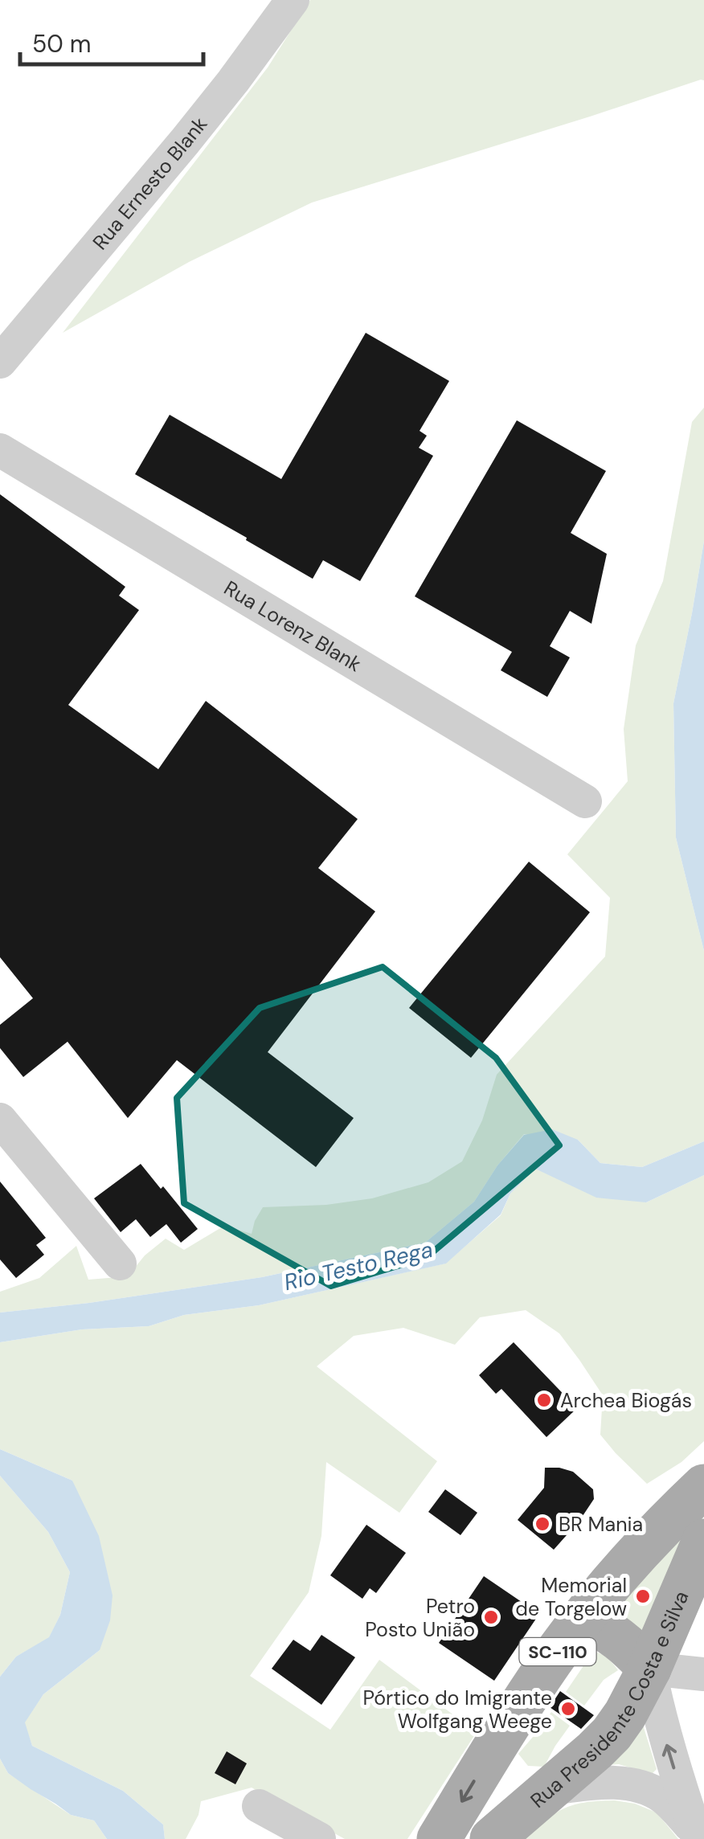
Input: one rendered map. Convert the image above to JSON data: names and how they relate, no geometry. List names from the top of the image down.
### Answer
{
  "streets": {
    "main road": ["SC-110", "Rua Presidente Costa e Silva"],
    "street": ["Rua Ernesto Blank", "Rua Lorenz Blank"]
  },
  "water": ["Rio Testo Rega"],
  "places": [
    "Archea Biogás",
    "BR Mania",
    "Memorial de Torgelow",
    "Petro Posto União",
    "Pórtico do Imigrante Wolfgang Weege"
  ],
  "scale_bar": "50 m"
}
